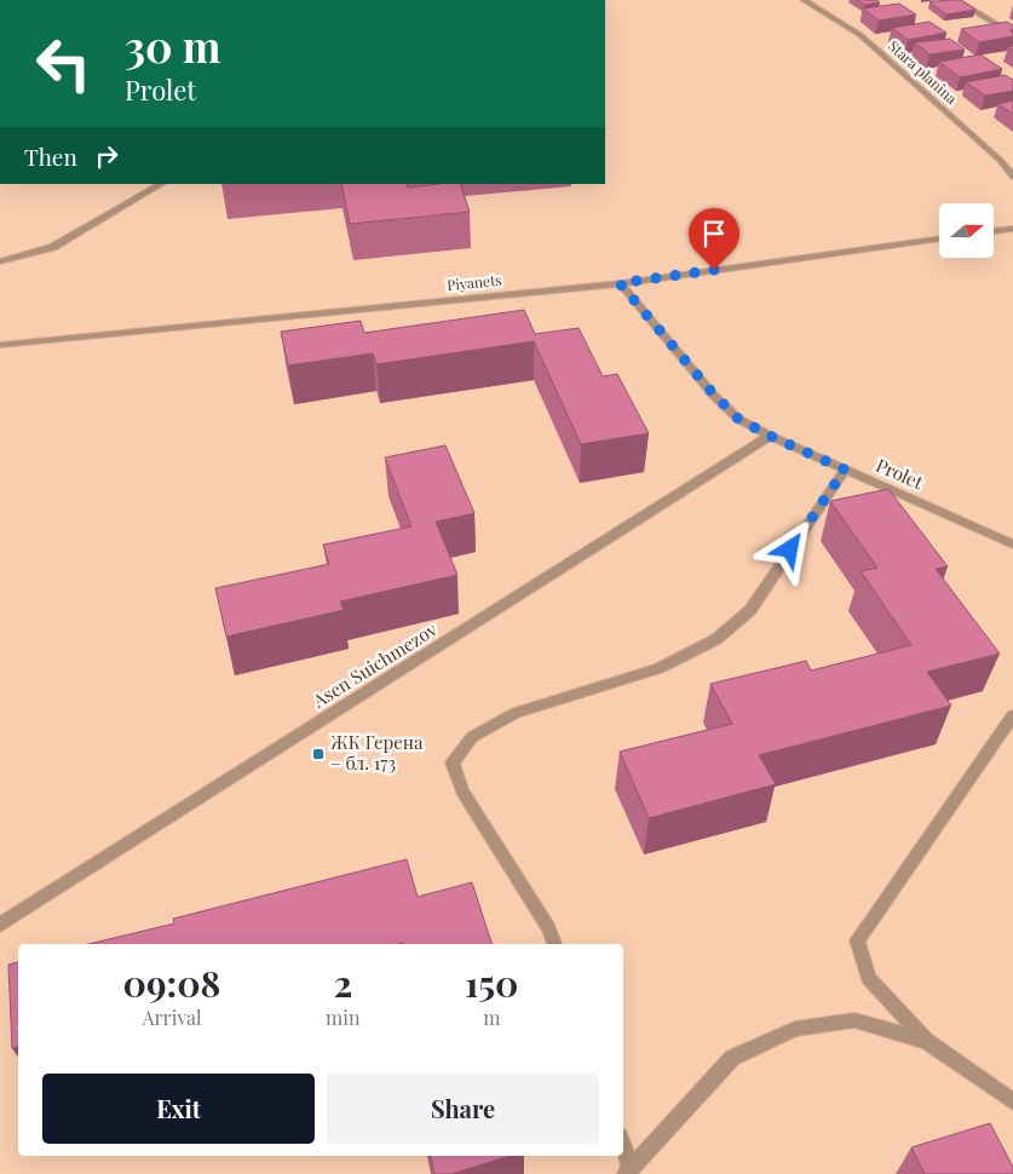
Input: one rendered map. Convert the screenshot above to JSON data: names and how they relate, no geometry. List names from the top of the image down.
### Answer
{
  "streets": {
    "street": [
      "Stara planina",
      "Piyanets",
      "Prolet",
      "Asen Suichmezov"
    ]
  },
  "crossings": [
    ["Piyanets", "Prolet"],
    ["Prolet", "Asen Suichmezov"]
  ],
  "places": {
    "transit": ["ЖК Герена – бл. 173"]
  },
  "north": "right",
  "page": {
    "turn": ["30 m", "Prolet"],
    "then": "Then",
    "eta": [
      "09:08",
      "Arrival",
      "2",
      "min",
      "150",
      "m"
    ],
    "buttons": ["Exit", "Share"]
  }
}
